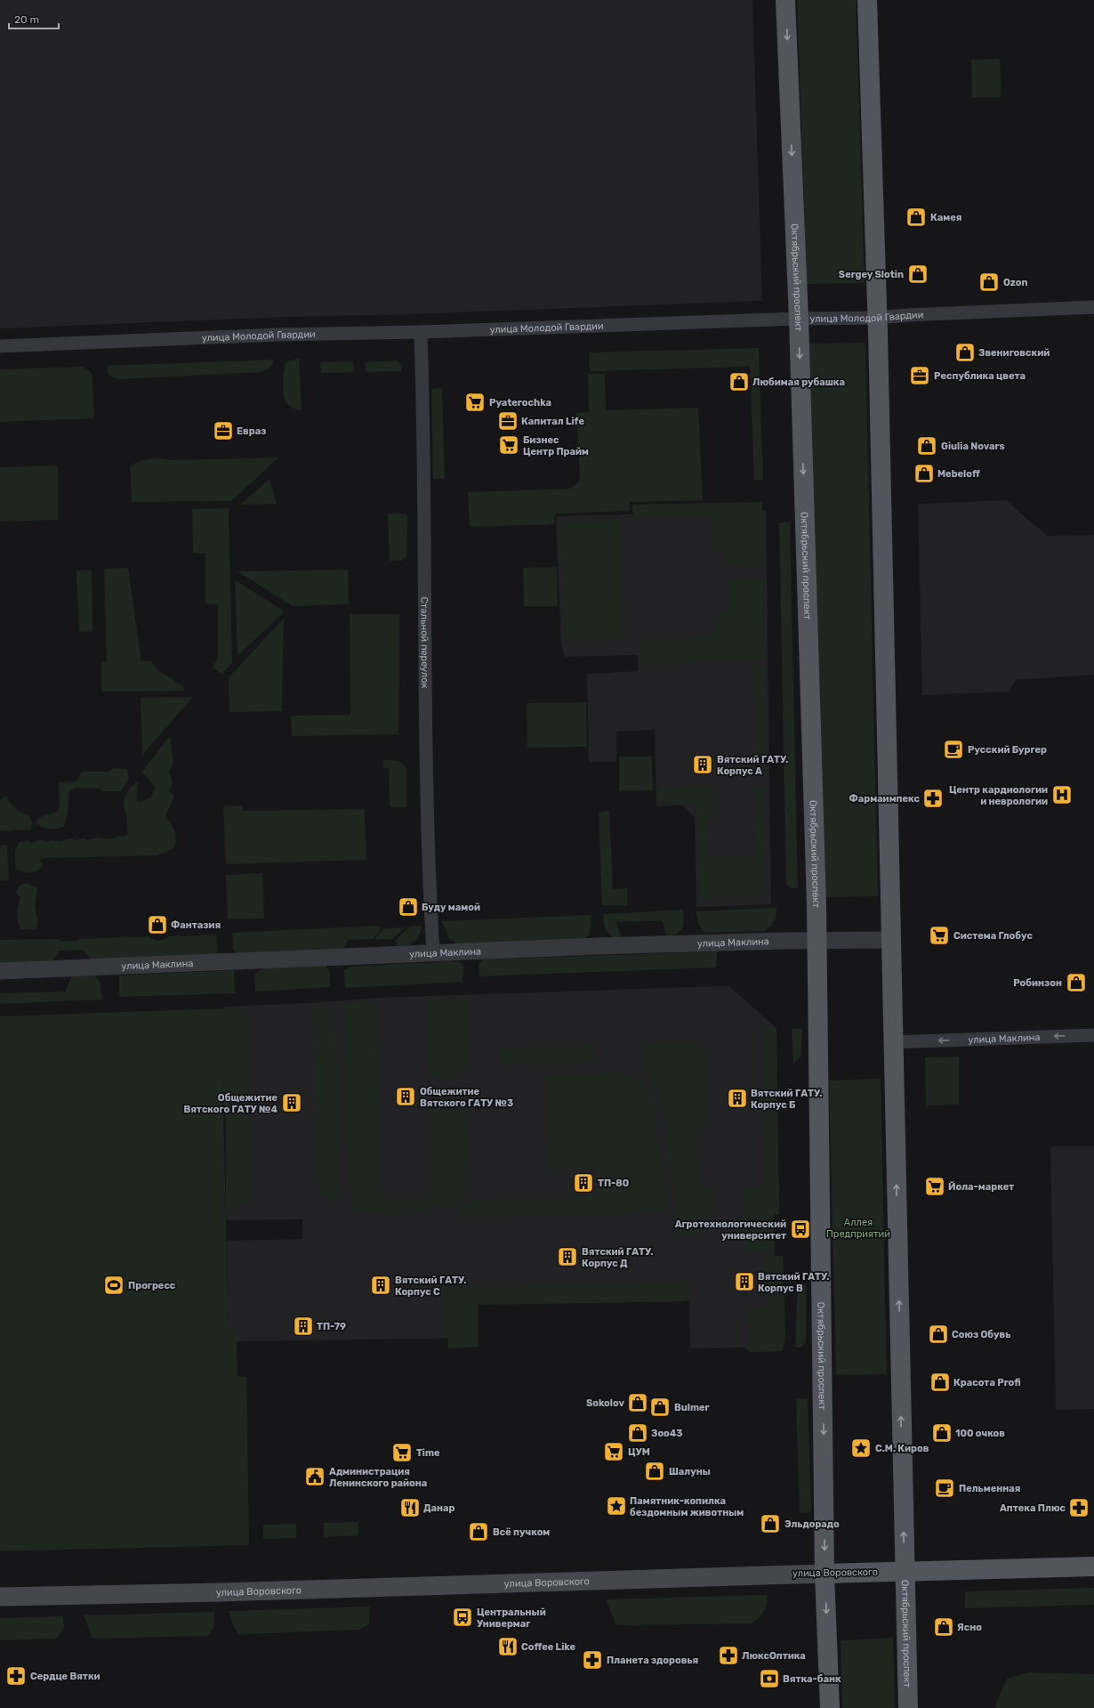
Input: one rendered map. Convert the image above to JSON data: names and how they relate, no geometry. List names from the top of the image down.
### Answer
{
  "streets": {
    "main road": ["Октябрьский проспект", "улица Воровского"],
    "street": ["улица Молодой Гвардии", "Стальной переулок", "улица Маклина"]
  },
  "crossings": [
    ["Октябрьский проспект", "улица Молодой Гвардии"],
    ["Октябрьский проспект", "улица Маклина"],
    ["Октябрьский проспект", "улица Воровского"],
    ["улица Молодой Гвардии", "Стальной переулок"],
    ["Стальной переулок", "улица Маклина"]
  ],
  "parks": ["Аллея Предприятий"],
  "places": {
    "shop": [
      "Камея",
      "Sergey Slotin",
      "Ozon",
      "Звениговский",
      "Любимая рубашка",
      "Giulia Novars",
      "Mebeloff",
      "Буду мамой",
      "Фантазия",
      "Робинзон",
      "Союз Обувь",
      "Красота Profi",
      "Sokolov",
      "Bulmer",
      "Зоо43",
      "100 очков",
      "Шалуны",
      "Эльдорадо",
      "Всё пучком",
      "Ясно"
    ],
    "office": ["Республика цвета", "Капитал Life", "Евраз"],
    "supermarket": [
      "Pyaterochka",
      "Бизнес Центр Прайм",
      "Система Глобус",
      "Йола-маркет",
      "ЦУМ",
      "Time"
    ],
    "cafe": ["Русский Бургер", "Пельменная"],
    "building": [
      "Вятский ГАТУ. Корпус А",
      "Общежитие Вятского ГАТУ №3",
      "Вятский ГАТУ. Корпус Б",
      "Общежитие Вятского ГАТУ №4",
      "ТП-80",
      "Вятский ГАТУ. Корпус Д",
      "Вятский ГАТУ. Корпус В",
      "Вятский ГАТУ. Корпус С",
      "ТП-79"
    ],
    "hospital": ["Центр кардиологии и неврологии"],
    "pharmacy": [
      "Фармаимпекс",
      "Аптека Плюс",
      "ЛюксОптика",
      "Планета здоровья",
      "Сердце Вятки"
    ],
    "bus stop": ["Агротехнологический университет", "Центральный Универмаг"],
    "sports": ["Прогресс"],
    "place": ["С.М. Киров", "Памятник-копилка бездомным животным"],
    "public building": ["Администрация Ленинского района"],
    "restaurant": ["Данар", "Coffee Like"],
    "bank": ["Вятка-банк"]
  },
  "scale_bar": "20 m"
}
